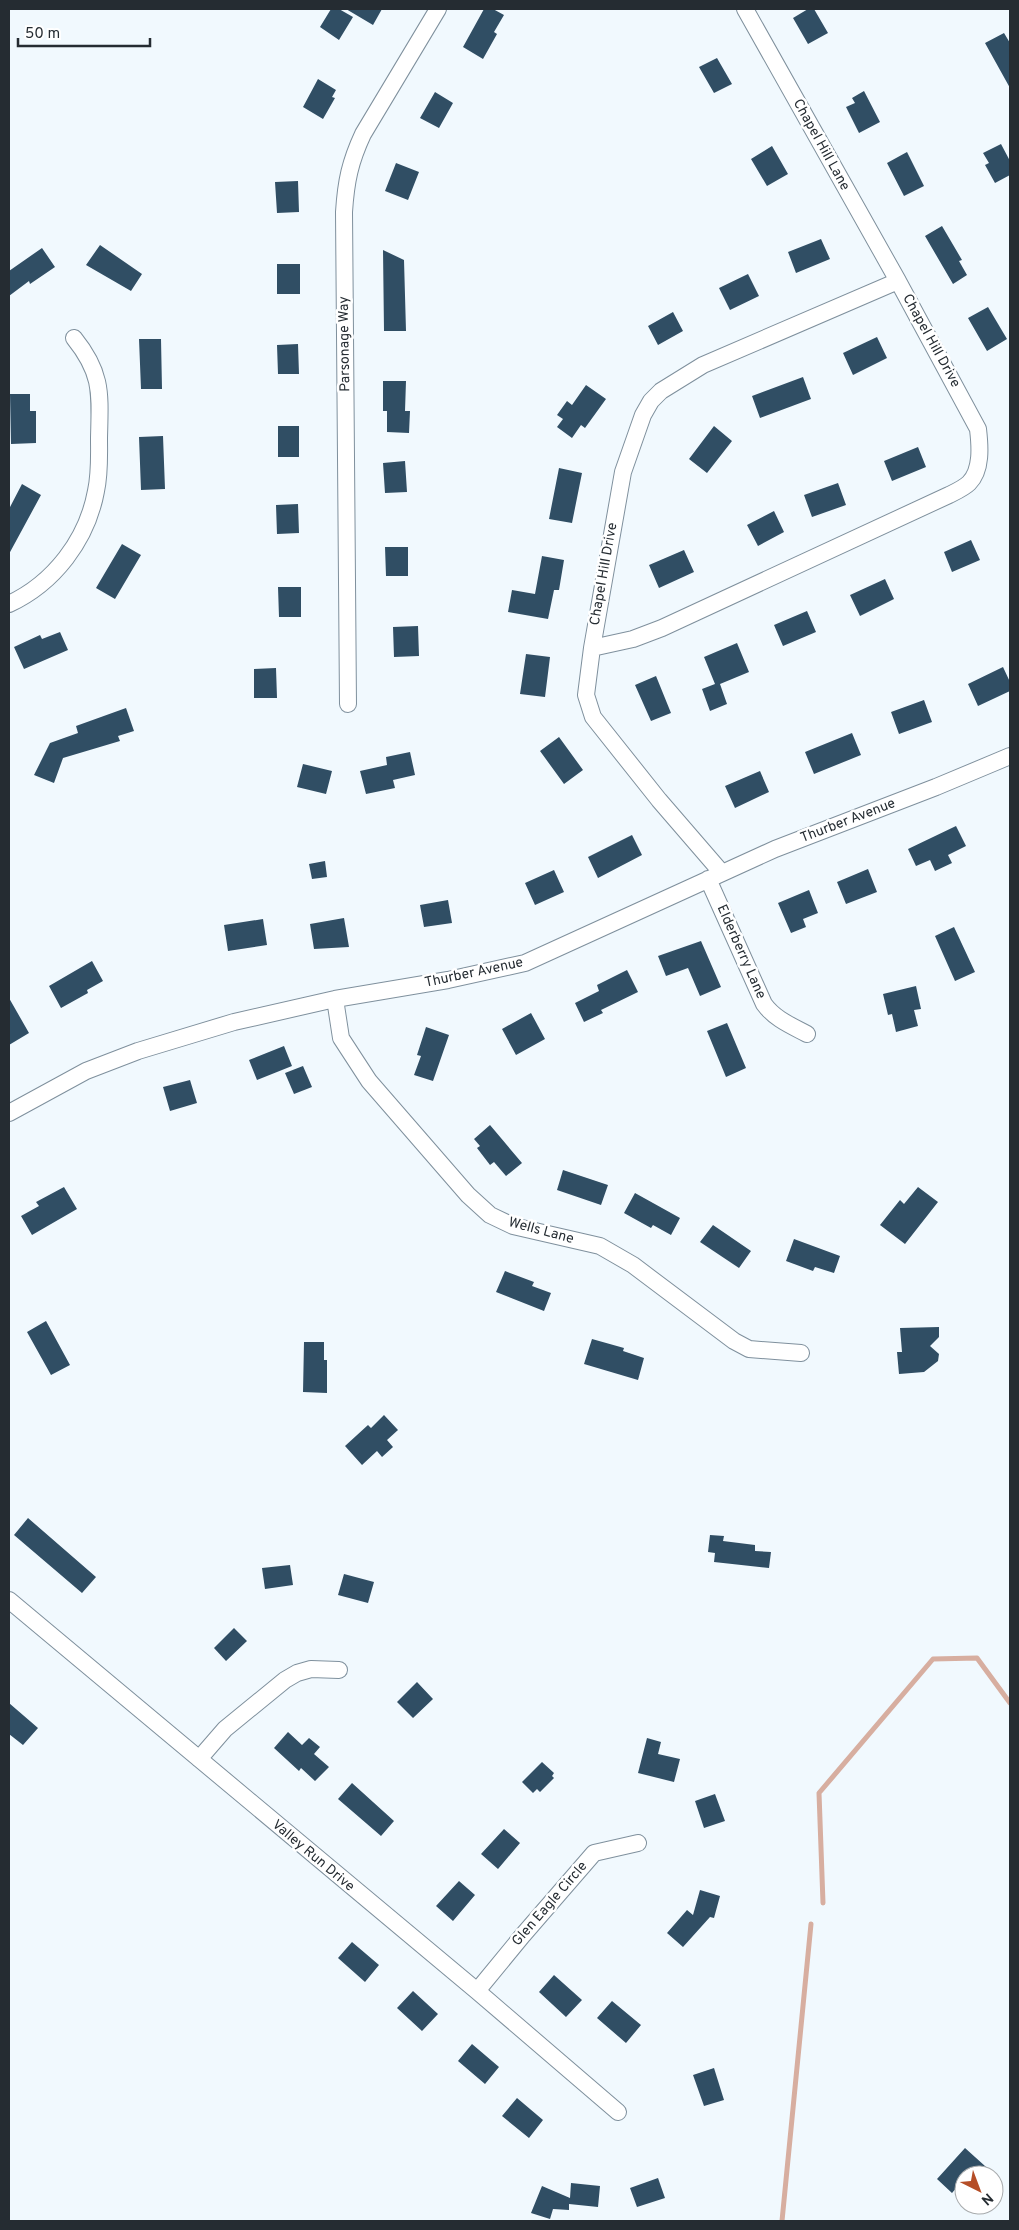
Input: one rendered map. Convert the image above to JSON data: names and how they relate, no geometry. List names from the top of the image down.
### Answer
{
  "streets": {
    "street": [
      "Chapel Hill Lane",
      "Chapel Hill Drive",
      "Parsonage Way",
      "Thurber Avenue",
      "Elderberry Lane",
      "Wells Lane",
      "Valley Run Drive",
      "Glen Eagle Circle"
    ]
  },
  "crossings": [
    ["Chapel Hill Lane", "Chapel Hill Drive"],
    ["Chapel Hill Drive", "Thurber Avenue"],
    ["Chapel Hill Drive", "Elderberry Lane"],
    ["Thurber Avenue", "Elderberry Lane"],
    ["Thurber Avenue", "Wells Lane"],
    ["Valley Run Drive", "Glen Eagle Circle"]
  ],
  "scale_bar": "50 m",
  "north": "bottom right"
}
